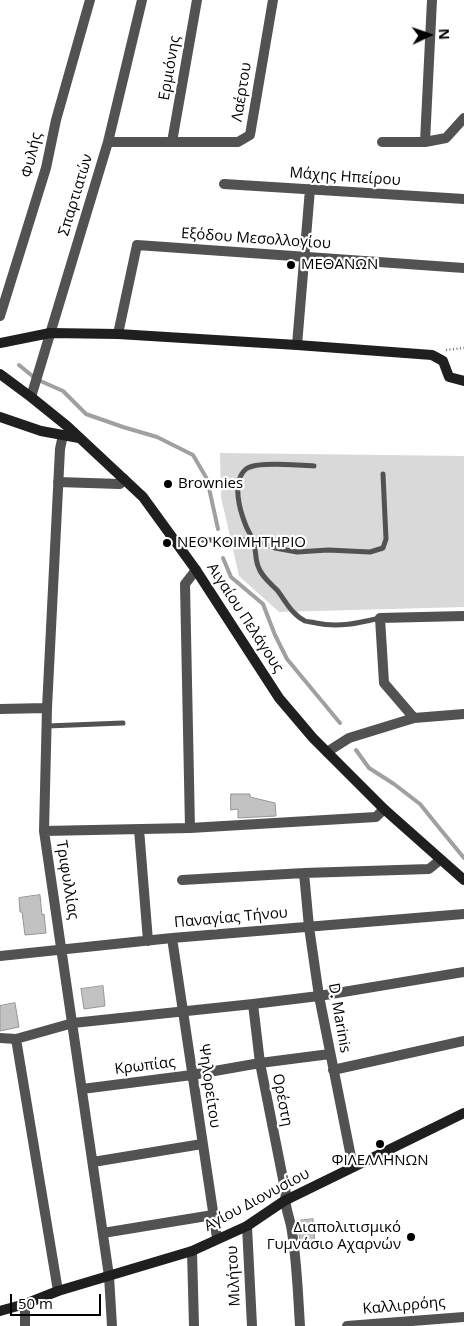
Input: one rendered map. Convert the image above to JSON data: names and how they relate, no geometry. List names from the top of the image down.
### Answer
{
  "streets": {
    "street": [
      "Ερμιόνης",
      "Λαέρτου",
      "Φυλής",
      "Μάχης Ηπείρου",
      "Σπαρτιατών",
      "Εξόδου Μεσολλογίου",
      "Αιγαίου Πελάγους",
      "Τριφυλλίας",
      "Παναγίας Τήνου",
      "D. Marinis",
      "Κρωπίας",
      "Ψηλορείτου",
      "Ορέστη",
      "Αγίου Διονυσίου",
      "Μιλήτου",
      "Καλλιρρόης"
    ]
  },
  "crossings": [
    ["Ερμιόνης", "Λαέρτου"],
    ["Λαέρτου", "Σπαρτιατών"],
    ["Σπαρτιατών", "Αιγαίου Πελάγους"],
    ["Τριφυλλίας", "Παναγίας Τήνου"],
    ["Τριφυλλίας", "Κρωπίας"],
    ["Τριφυλλίας", "Αγίου Διονυσίου"],
    ["Παναγίας Τήνου", "D. Marinis"],
    ["Παναγίας Τήνου", "Ψηλορείτου"],
    ["D. Marinis", "Κρωπίας"],
    ["D. Marinis", "Αγίου Διονυσίου"],
    ["Κρωπίας", "Ψηλορείτου"],
    ["Κρωπίας", "Ορέστη"],
    ["Ψηλορείτου", "Αγίου Διονυσίου"],
    ["Ορέστη", "Αγίου Διονυσίου"],
    ["Αγίου Διονυσίου", "Μιλήτου"]
  ],
  "places": [
    "ΜΕΘΑΝΩΝ",
    "Brownies",
    "ΝΕΟ ΚΟΙΜΗΤΗΡΙΟ",
    "ΦΙΛΕΛΛΗΝΩΝ",
    "Διαπολιτισμικό Γυμνάσιο Αχαρνών"
  ],
  "scale_bar": "50 m",
  "north": "right"
}
